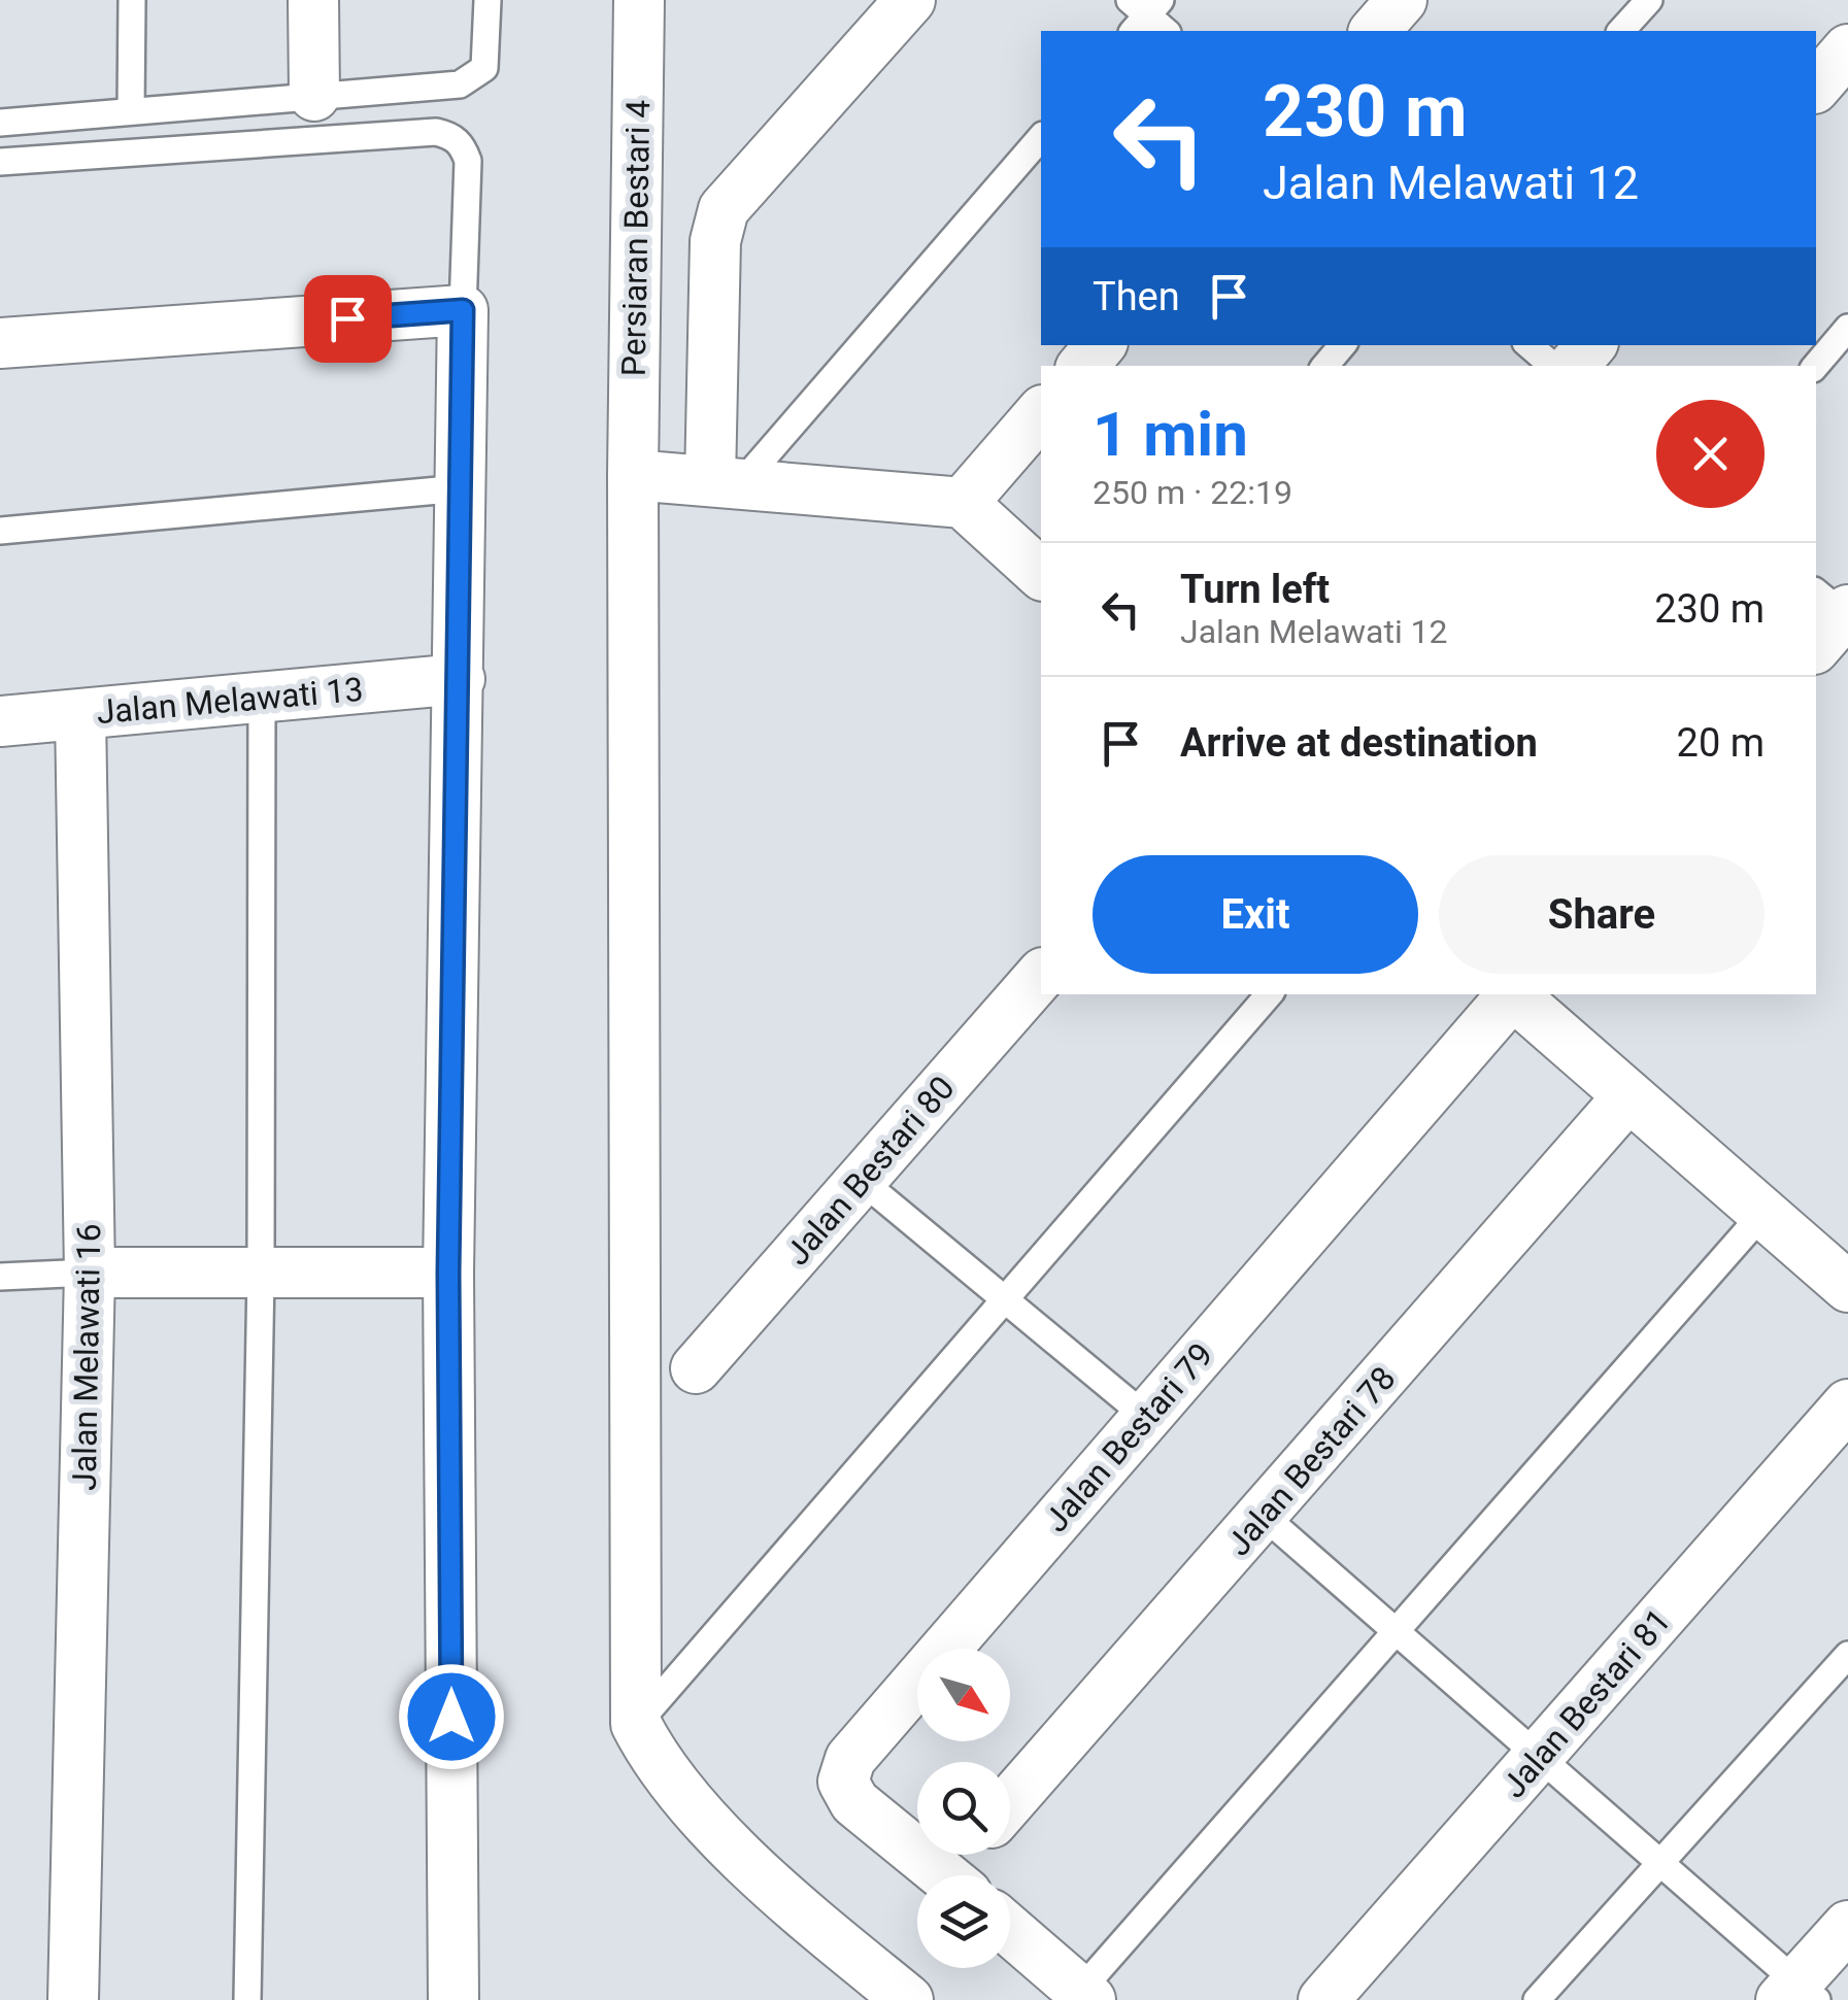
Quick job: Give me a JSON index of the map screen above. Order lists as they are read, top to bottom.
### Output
{
  "streets": {
    "street": [
      "Persiaran Bestari 4",
      "Jalan Melawati 13",
      "Jalan Bestari 80",
      "Jalan Melawati 16",
      "Jalan Bestari 79",
      "Jalan Bestari 78",
      "Jalan Bestari 81"
    ]
  },
  "crossings": [
    ["Jalan Melawati 13", "Jalan Melawati 16"]
  ],
  "north": "bottom right",
  "page": {
    "turn": ["230 m", "Jalan Melawati 12"],
    "then": "Then",
    "heading": ["1 min", "250 m · 22:19"],
    "list": [
      {
        "name": "Turn left",
        "note": "Jalan Melawati 12",
        "value": "230 m"
      },
      {
        "name": "Arrive at destination",
        "value": "20 m"
      }
    ],
    "buttons": ["Exit", "Share"]
  }
}
